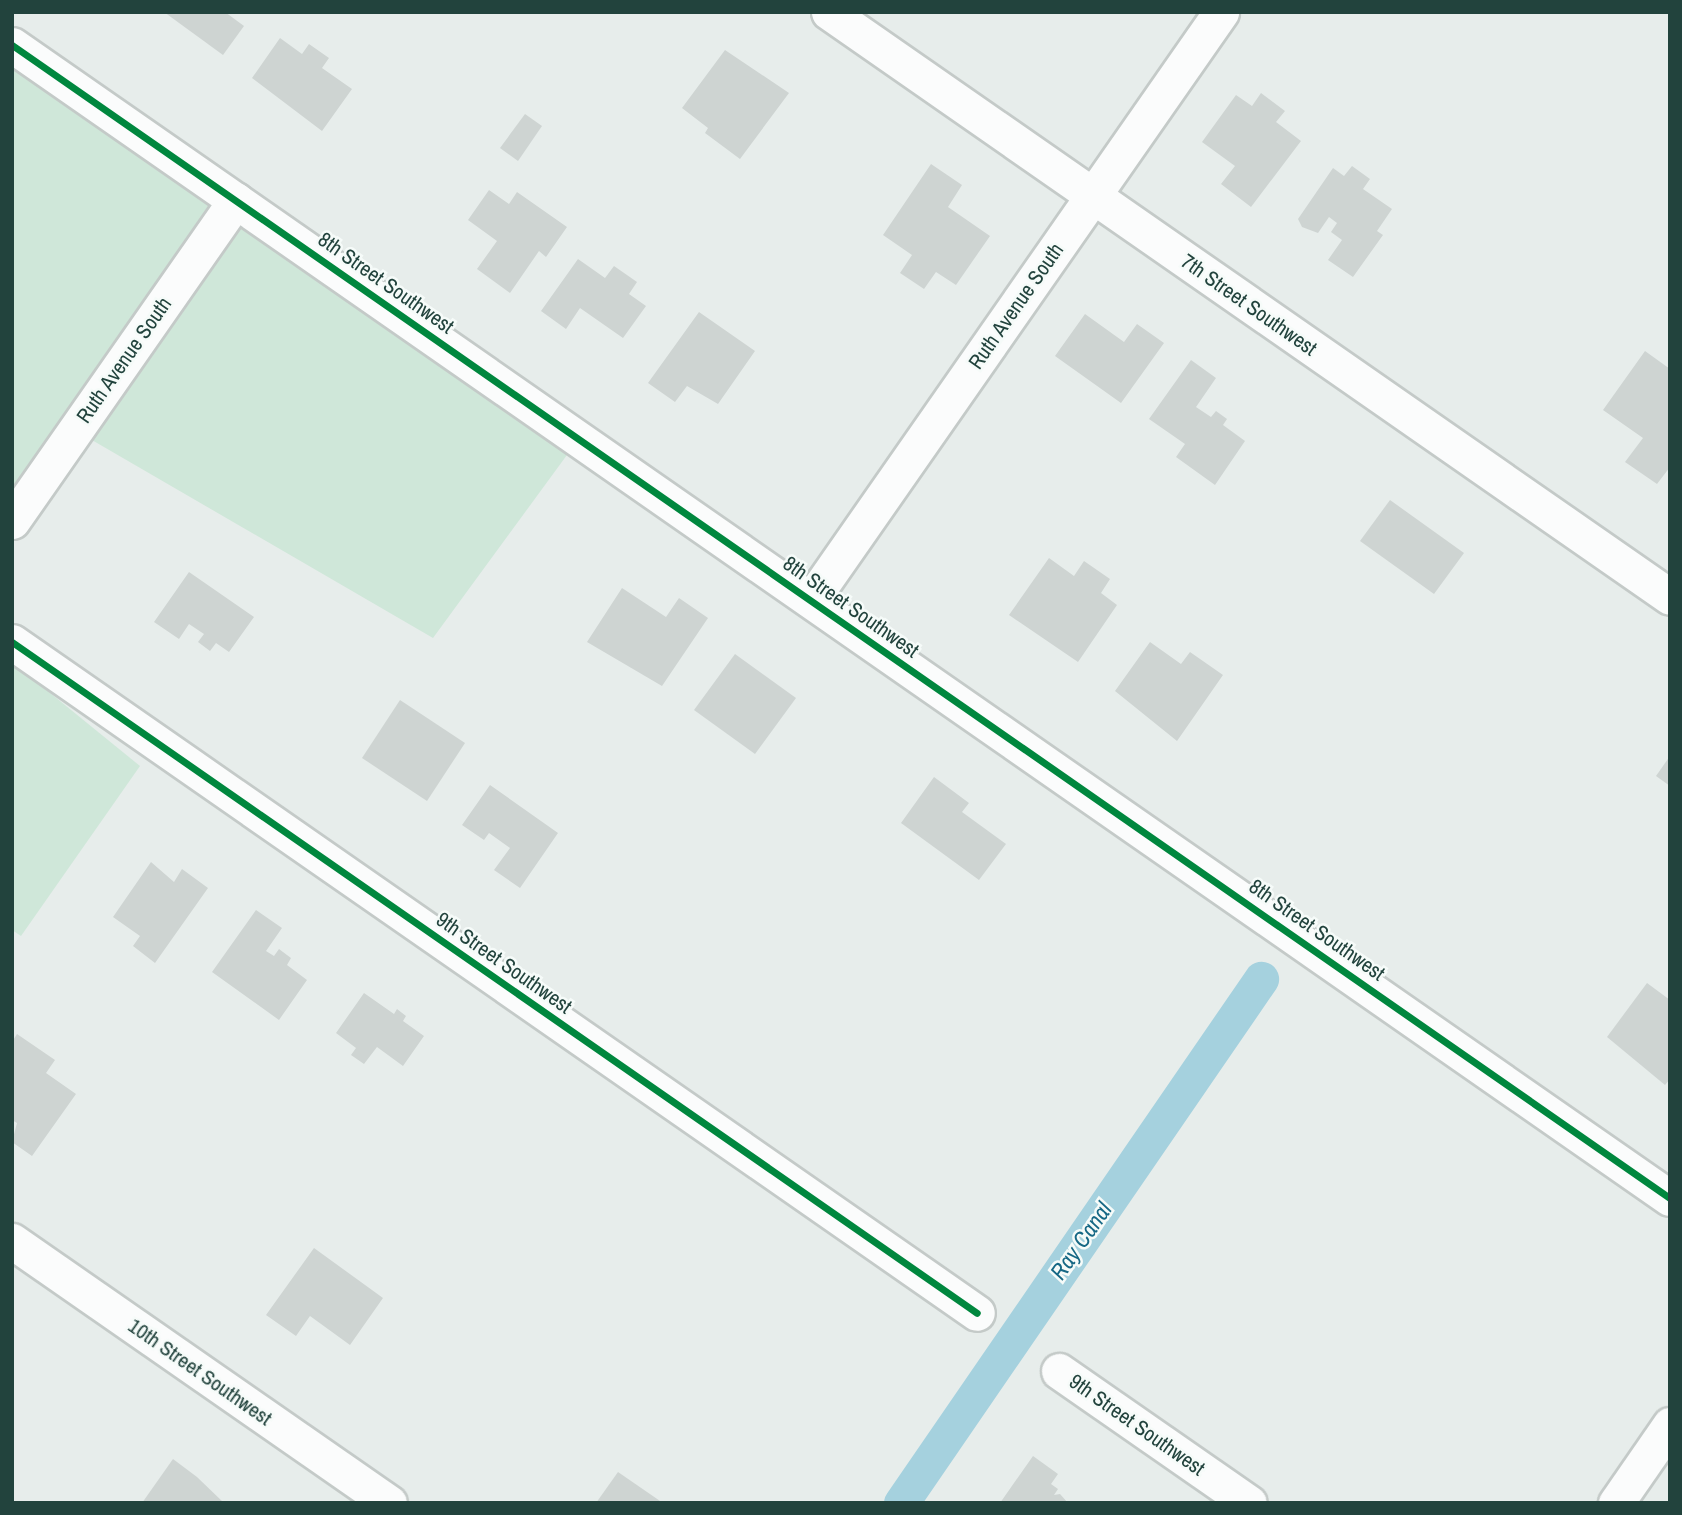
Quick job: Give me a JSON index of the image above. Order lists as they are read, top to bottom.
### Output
{
  "streets": {
    "street": [
      "8th Street Southwest",
      "7th Street Southwest",
      "Ruth Avenue South",
      "9th Street Southwest",
      "10th Street Southwest"
    ]
  },
  "crossings": [
    ["8th Street Southwest", "Ruth Avenue South"],
    ["7th Street Southwest", "Ruth Avenue South"]
  ],
  "water": ["Ray Canal"]
}
